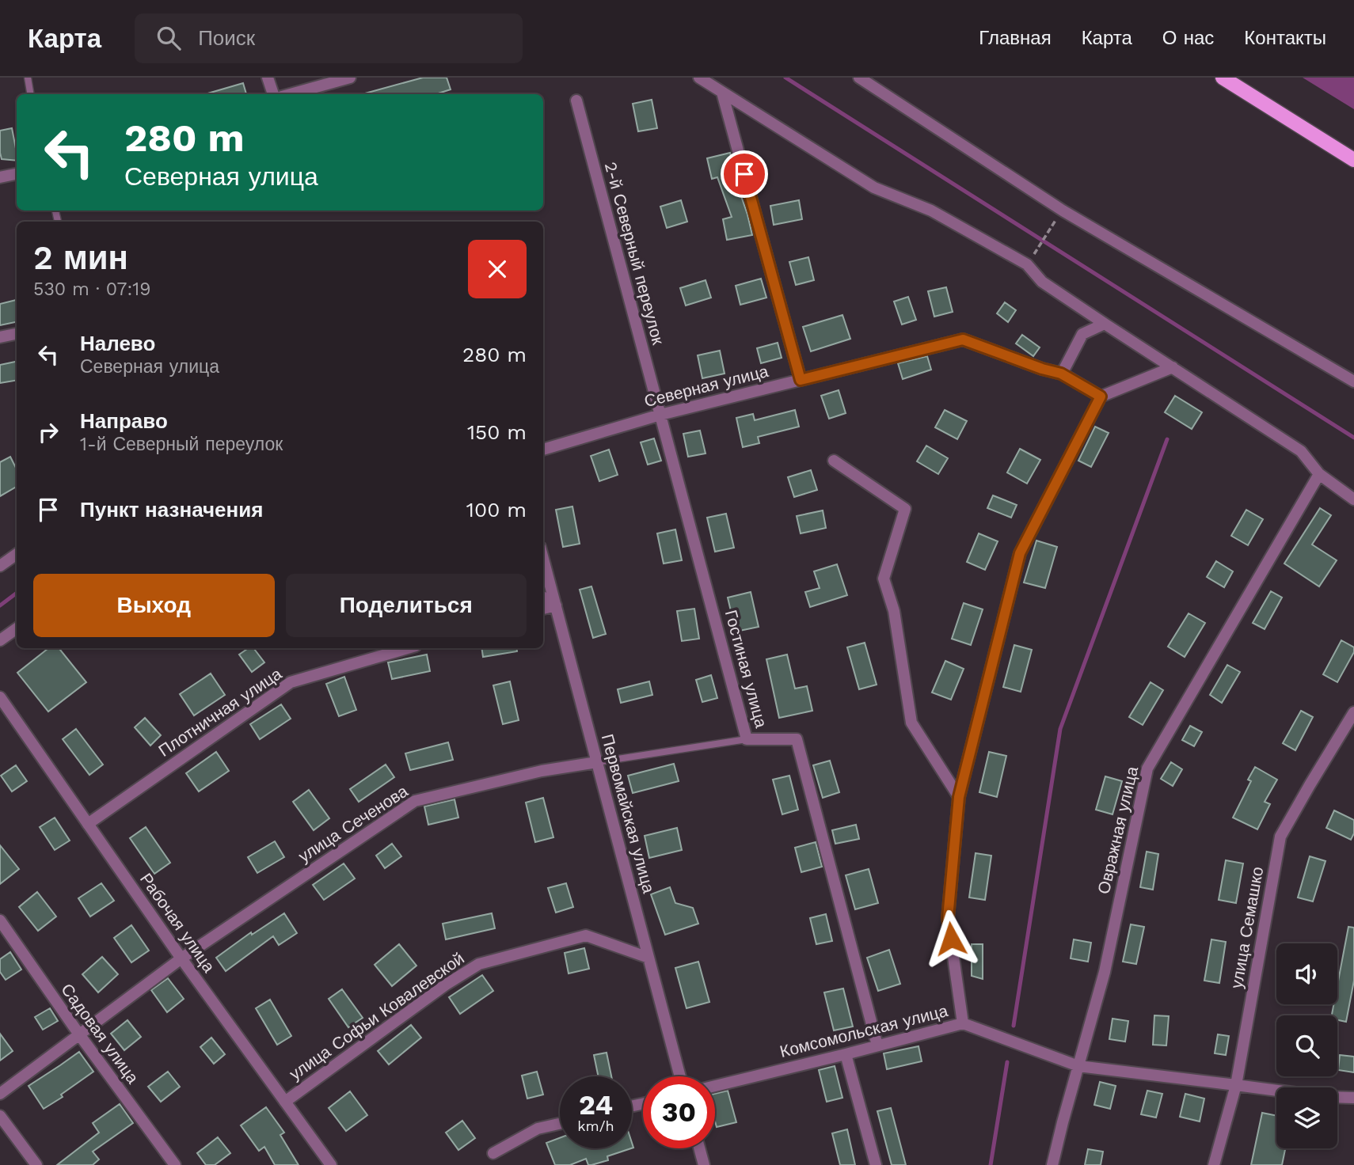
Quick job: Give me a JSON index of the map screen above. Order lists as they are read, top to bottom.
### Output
{
  "streets": {
    "street": [
      "2-й Северный переулок",
      "Северная улица",
      "Гостиная улица",
      "Плотничная улица",
      "Первомайская улица",
      "улица Сеченова",
      "Овражная улица",
      "Рабочая улица",
      "улица Семашко",
      "улица Софьи Ковалевской",
      "Комсомольская улица",
      "Садовая улица"
    ]
  },
  "crossings": [
    ["2-й Северный переулок", "Северная улица"],
    ["2-й Северный переулок", "Гостиная улица"],
    ["Северная улица", "Гостиная улица"],
    ["Гостиная улица", "Комсомольская улица"],
    ["Плотничная улица", "Рабочая улица"],
    ["Первомайская улица", "улица Сеченова"],
    ["Первомайская улица", "улица Софьи Ковалевской"],
    ["улица Сеченова", "Рабочая улица"],
    ["улица Сеченова", "Садовая улица"],
    ["Овражная улица", "Комсомольская улица"],
    ["Рабочая улица", "улица Софьи Ковалевской"],
    ["улица Семашко", "Комсомольская улица"]
  ],
  "page": {
    "header": "Карта",
    "search": "Поиск",
    "nav": [
      "Главная",
      "Карта",
      "О нас",
      "Контакты"
    ],
    "turn": ["280 m", "Северная улица"],
    "heading": ["2 мин", "530 m · 07:19"],
    "list": [
      {
        "name": "Налево",
        "note": "Северная улица",
        "value": "280 m"
      },
      {
        "name": "Направо",
        "note": "1-й Северный переулок",
        "value": "150 m"
      },
      {
        "name": "Пункт назначения",
        "value": "100 m"
      }
    ],
    "buttons": ["Выход", "Поделиться"],
    "speed": "24 km/h",
    "limit": "30"
  }
}
